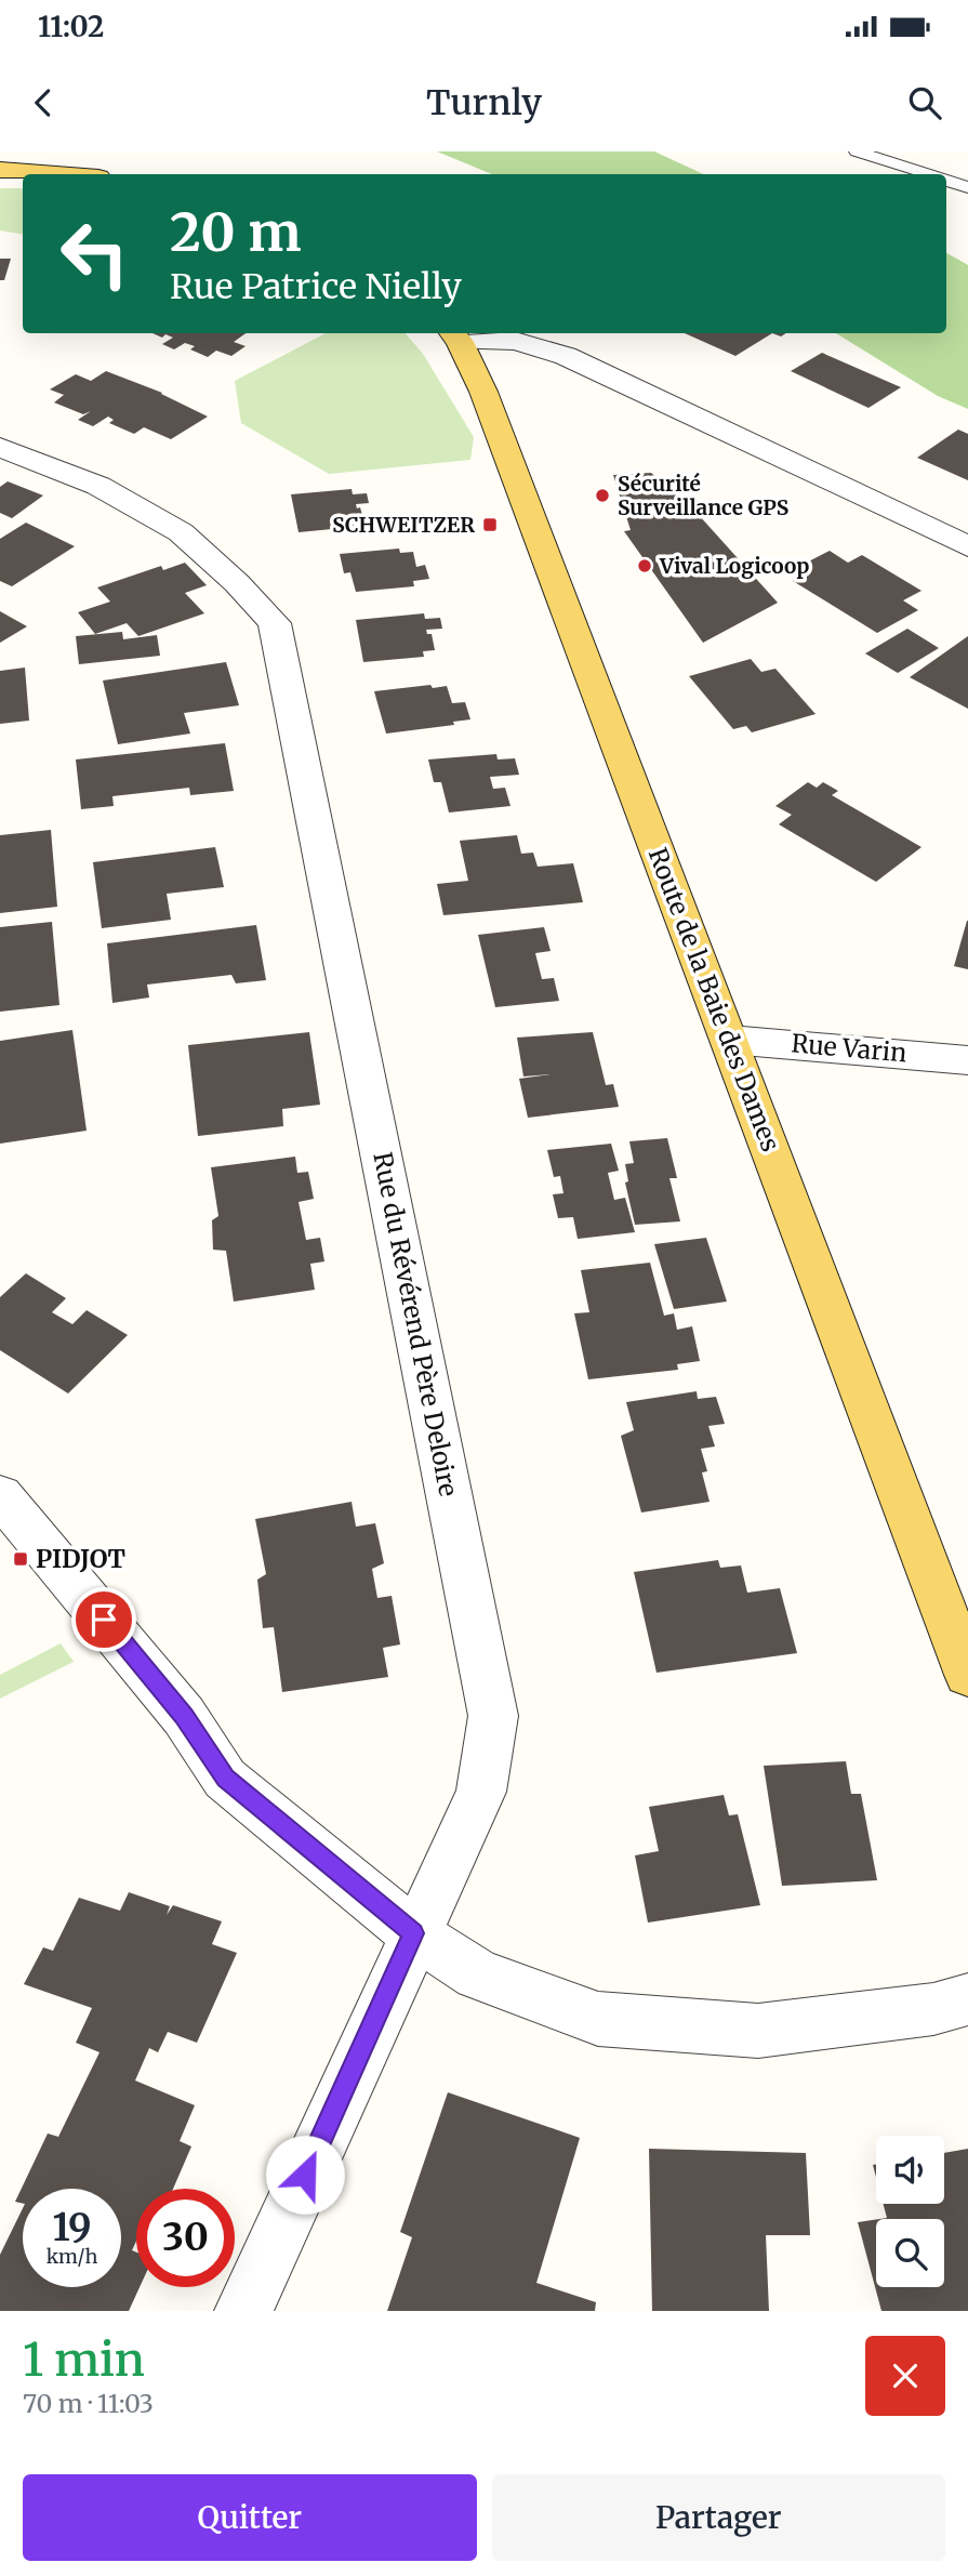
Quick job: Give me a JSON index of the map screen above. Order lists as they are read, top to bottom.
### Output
{
  "streets": {
    "main road": ["Route de la Baie des Dames"],
    "street": ["Rue Varin", "Rue du Révérend Père Deloire"]
  },
  "crossings": [
    ["Route de la Baie des Dames", "Rue Varin"]
  ],
  "places": {
    "other": ["Sécurité Surveillance GPS", "Vival Logicoop"],
    "transit": ["SCHWEITZER", "PIDJOT"]
  },
  "page": {
    "status": "11:02",
    "header": "Turnly",
    "turn": ["20 m", "Rue Patrice Nielly"],
    "speed": "19 km/h",
    "limit": "30",
    "heading": ["1 min", "70 m · 11:03"],
    "buttons": ["Quitter", "Partager"]
  }
}
